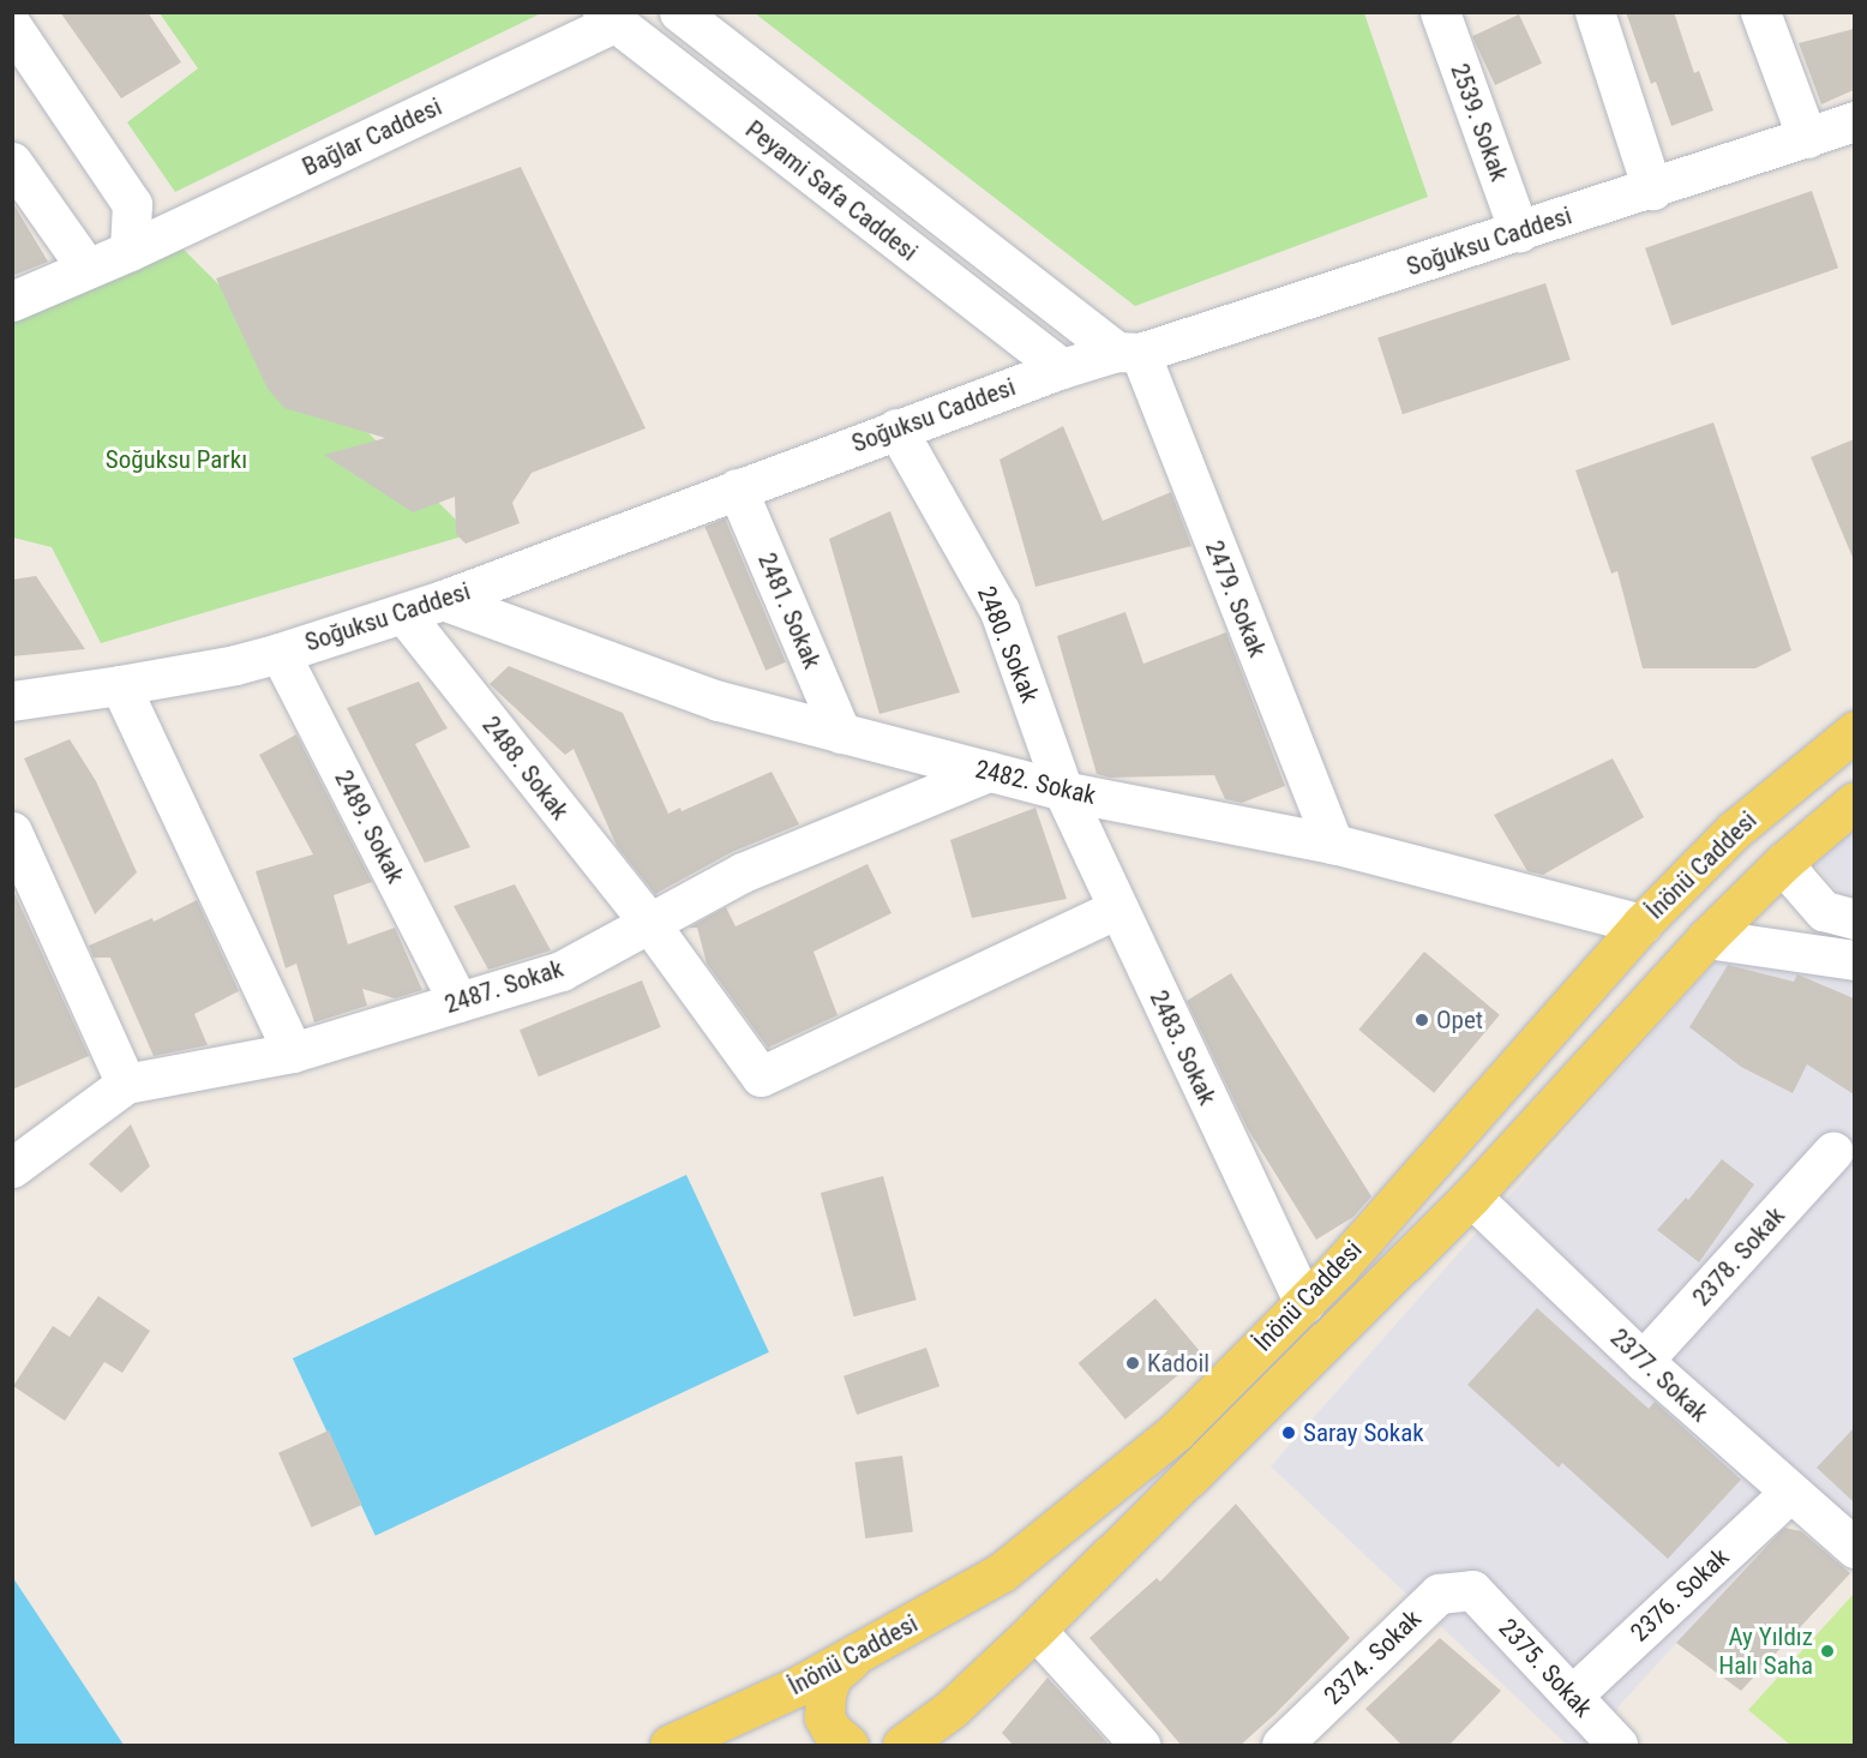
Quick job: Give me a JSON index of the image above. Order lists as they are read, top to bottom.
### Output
{
  "streets": {
    "main road": ["İnönü Caddesi"],
    "street": [
      "2539. Sokak",
      "Bağlar Caddesi",
      "Peyami Safa Caddesi",
      "Soğuksu Caddesi",
      "2479. Sokak",
      "2481. Sokak",
      "2480. Sokak",
      "2488. Sokak",
      "2482. Sokak",
      "2489. Sokak",
      "2487. Sokak",
      "2483. Sokak",
      "2378. Sokak",
      "2377. Sokak",
      "2376. Sokak",
      "2374. Sokak",
      "2375. Sokak"
    ]
  },
  "crossings": [
    ["2539. Sokak", "Soğuksu Caddesi"],
    ["Bağlar Caddesi", "Peyami Safa Caddesi"],
    ["Peyami Safa Caddesi", "Soğuksu Caddesi"],
    ["Peyami Safa Caddesi", "2479. Sokak"],
    ["Soğuksu Caddesi", "2479. Sokak"],
    ["Soğuksu Caddesi", "2481. Sokak"],
    ["Soğuksu Caddesi", "2480. Sokak"],
    ["Soğuksu Caddesi", "2488. Sokak"],
    ["Soğuksu Caddesi", "2482. Sokak"],
    ["Soğuksu Caddesi", "2489. Sokak"],
    ["2479. Sokak", "2482. Sokak"],
    ["2481. Sokak", "2482. Sokak"],
    ["2480. Sokak", "2482. Sokak"],
    ["2480. Sokak", "2483. Sokak"],
    ["2488. Sokak", "2487. Sokak"],
    ["2488. Sokak", "2483. Sokak"],
    ["2482. Sokak", "İnönü Caddesi"],
    ["2482. Sokak", "2487. Sokak"],
    ["2482. Sokak", "2483. Sokak"],
    ["2489. Sokak", "2487. Sokak"],
    ["İnönü Caddesi", "2483. Sokak"],
    ["İnönü Caddesi", "2377. Sokak"],
    ["2378. Sokak", "2377. Sokak"],
    ["2377. Sokak", "2376. Sokak"],
    ["2376. Sokak", "2375. Sokak"],
    ["2374. Sokak", "2375. Sokak"]
  ],
  "parks": ["Soğuksu Parkı"],
  "places": [
    "Opet",
    "Kadoil",
    "Saray Sokak",
    "Ay Yıldız Halı Saha"
  ]
}
